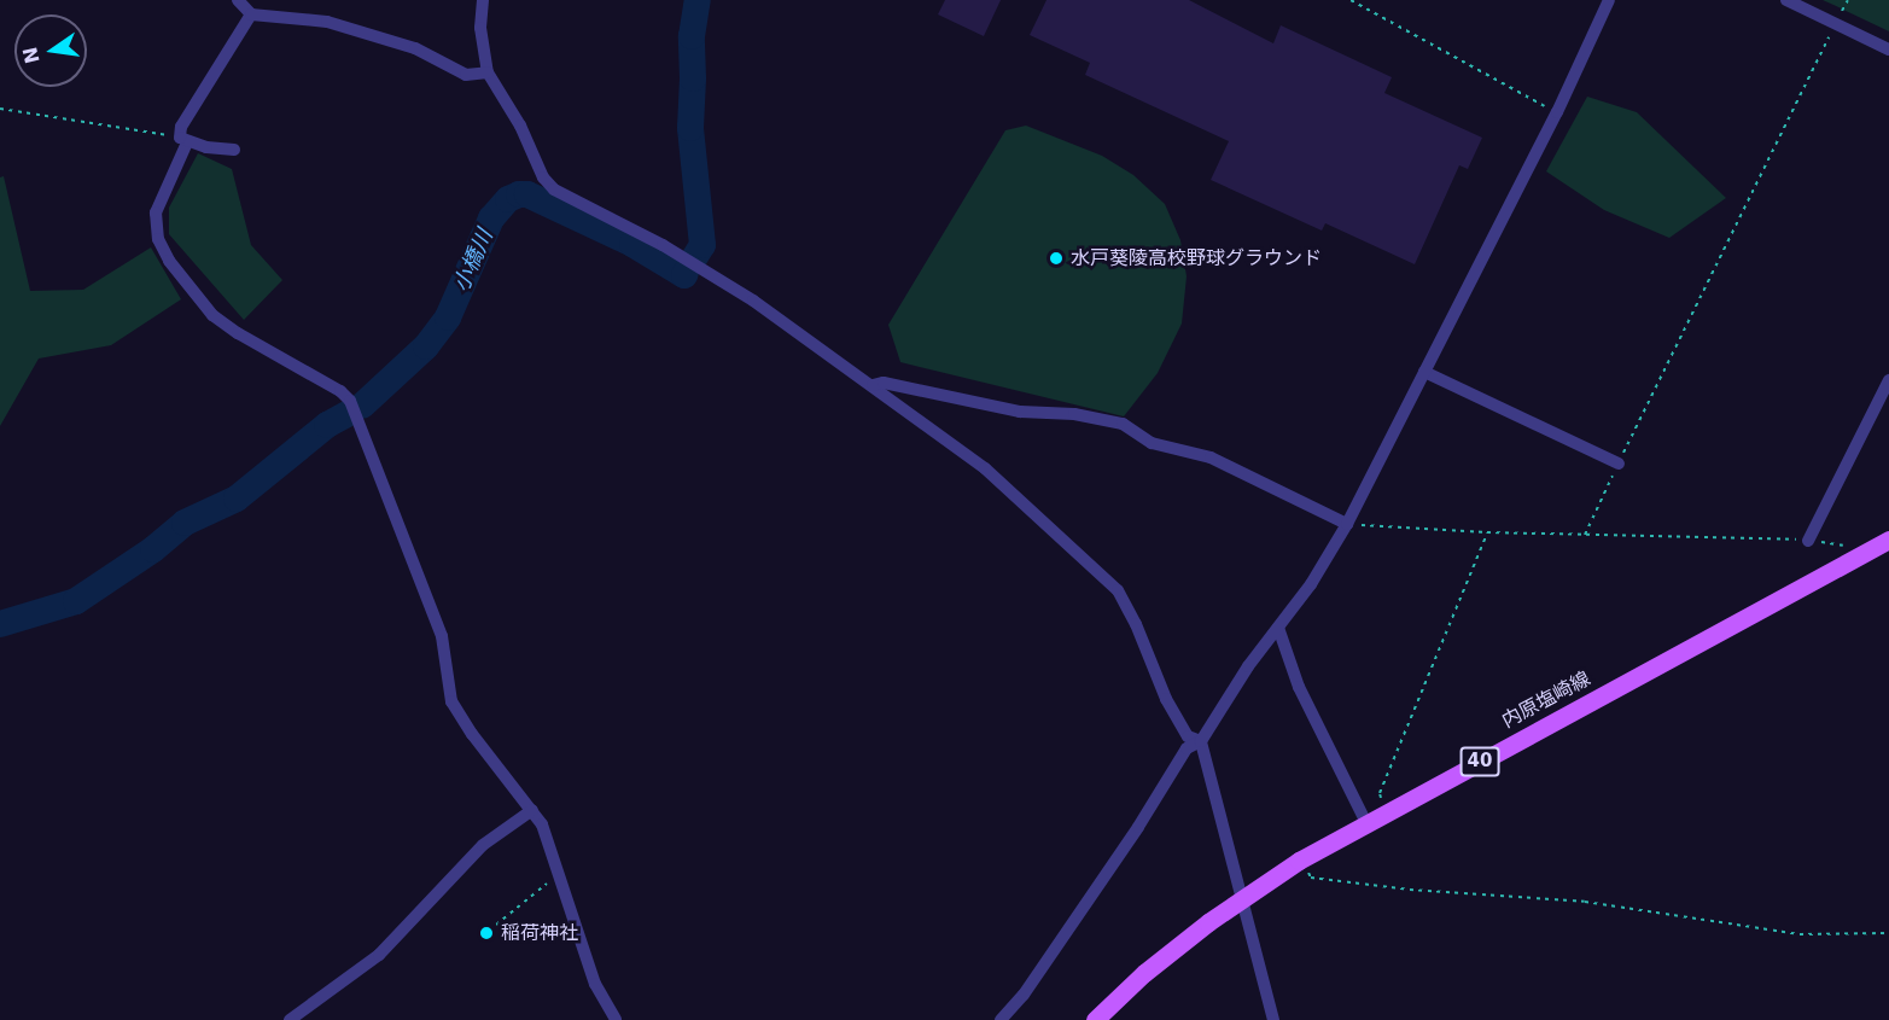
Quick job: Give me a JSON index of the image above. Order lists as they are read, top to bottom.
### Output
{
  "streets": {
    "main road": ["内原塩崎線", "40"]
  },
  "water": ["小橋川"],
  "places": ["水戸葵陵高校野球グラウンド", "稲荷神社"],
  "north": "left"
}
